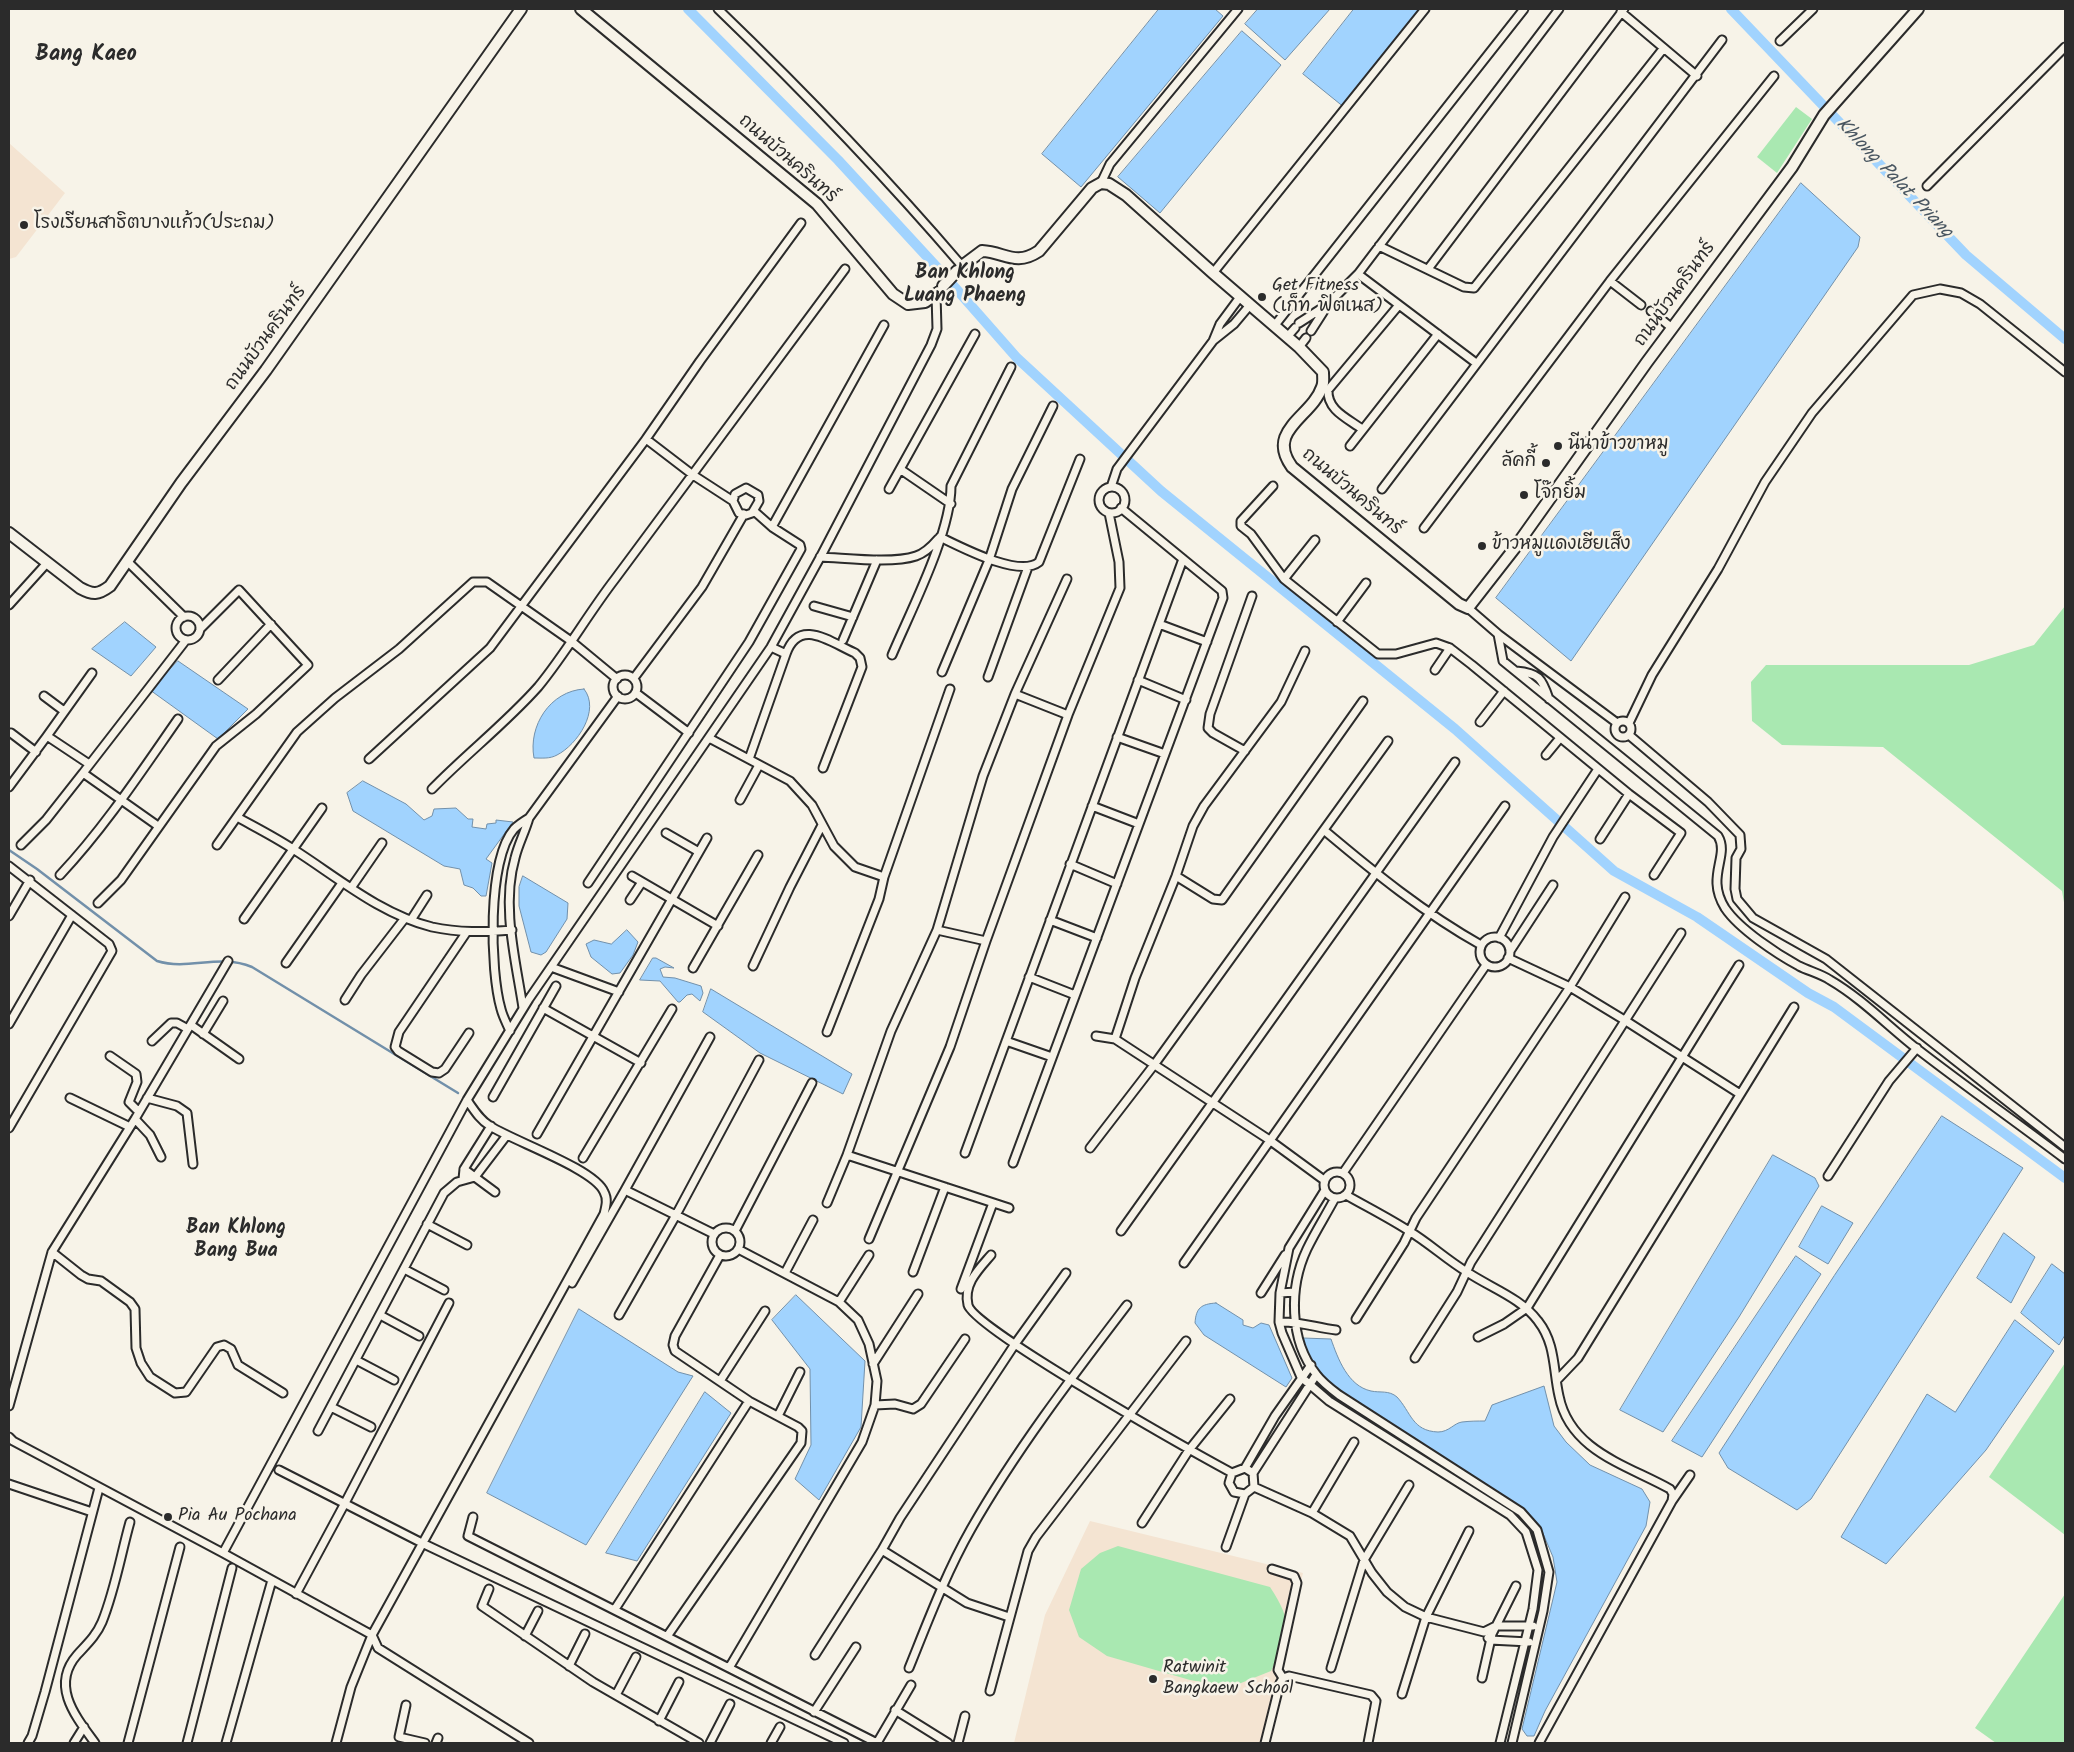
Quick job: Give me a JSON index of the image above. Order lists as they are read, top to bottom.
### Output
{
  "streets": {
    "street": ["ถนนบัวนครินทร์"]
  },
  "districts": ["Bang Kaeo", "Ban Khlong Luang Phaeng", "Ban Khlong Bang Bua"],
  "water": ["Khlong Palat Priang"],
  "places": [
    "โรงเรียนสาธิตบางแก้ว(ประถม)",
    "Get Fitness (เก็ท ฟิตเนส)",
    "นีน่าข้าวขาหมู",
    "ลัคกี้",
    "โจ๊กยิ้ม",
    "ข้าวหมูแดงเฮียเส็ง",
    "Pia Au Pochana",
    "Ratwinit Bangkaew School"
  ]
}
